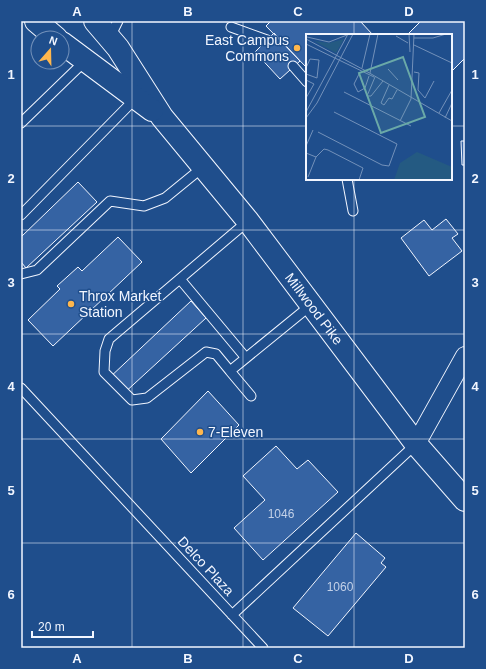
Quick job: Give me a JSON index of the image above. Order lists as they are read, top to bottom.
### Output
{
  "streets": {
    "highway": ["Millwood Pike"],
    "lane": ["Delco Plaza"]
  },
  "crossings": [
    ["Millwood Pike", "Delco Plaza"]
  ],
  "places": ["East Campus Commons", "Throx Market Station", "7-Eleven"],
  "house_numbers": ["1046", "1060"],
  "scale_bar": "20 m",
  "north": "top",
  "grid": {
    "columns": [
      "A",
      "B",
      "C",
      "D"
    ],
    "rows": [
      "1",
      "2",
      "3",
      "4",
      "5",
      "6"
    ]
  }
}
